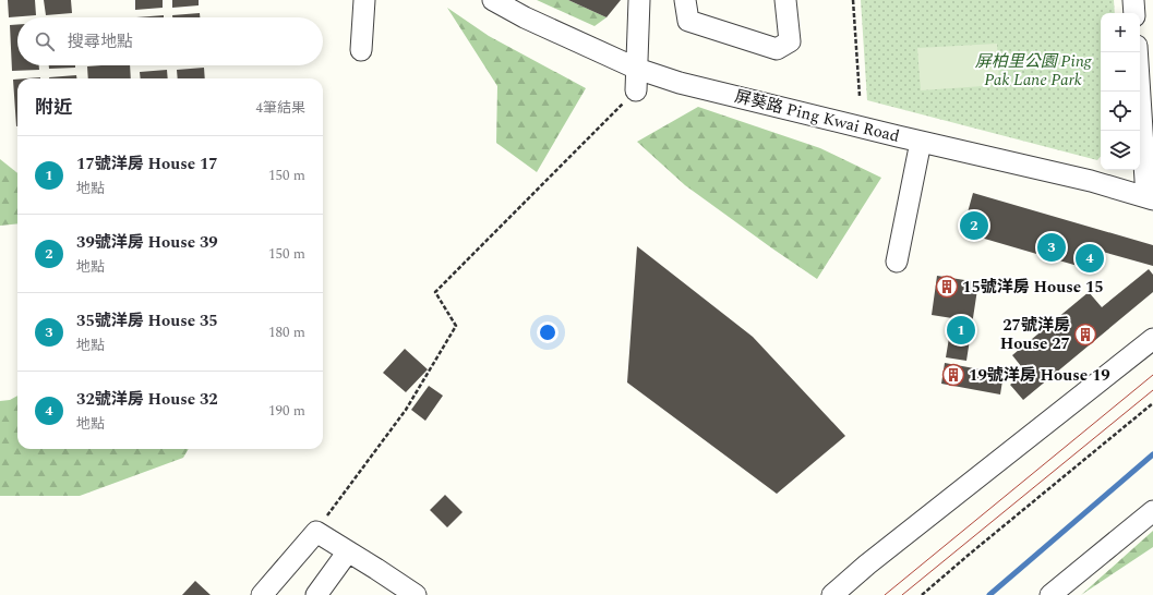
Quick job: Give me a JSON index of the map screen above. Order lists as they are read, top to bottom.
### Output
{
  "streets": {
    "street": ["屏葵路 Ping Kwai Road"]
  },
  "parks": ["屏柏里公園 Ping Pak Lane Park"],
  "places": {
    "building": ["15號洋房 House 15", "27號洋房 House 27", "19號洋房 House 19"]
  },
  "page": {
    "map_buttons": ["+", "−"],
    "search": "搜尋地點",
    "heading": ["附近", "4筆結果"],
    "list": [
      {
        "mark": "1",
        "name": "17號洋房 House 17",
        "note": "地點",
        "value": "150 m"
      },
      {
        "mark": "2",
        "name": "39號洋房 House 39",
        "note": "地點",
        "value": "150 m"
      },
      {
        "mark": "3",
        "name": "35號洋房 House 35",
        "note": "地點",
        "value": "180 m"
      },
      {
        "mark": "4",
        "name": "32號洋房 House 32",
        "note": "地點",
        "value": "190 m"
      }
    ],
    "pins": [
      "2",
      "3",
      "4",
      "1"
    ]
  }
}
